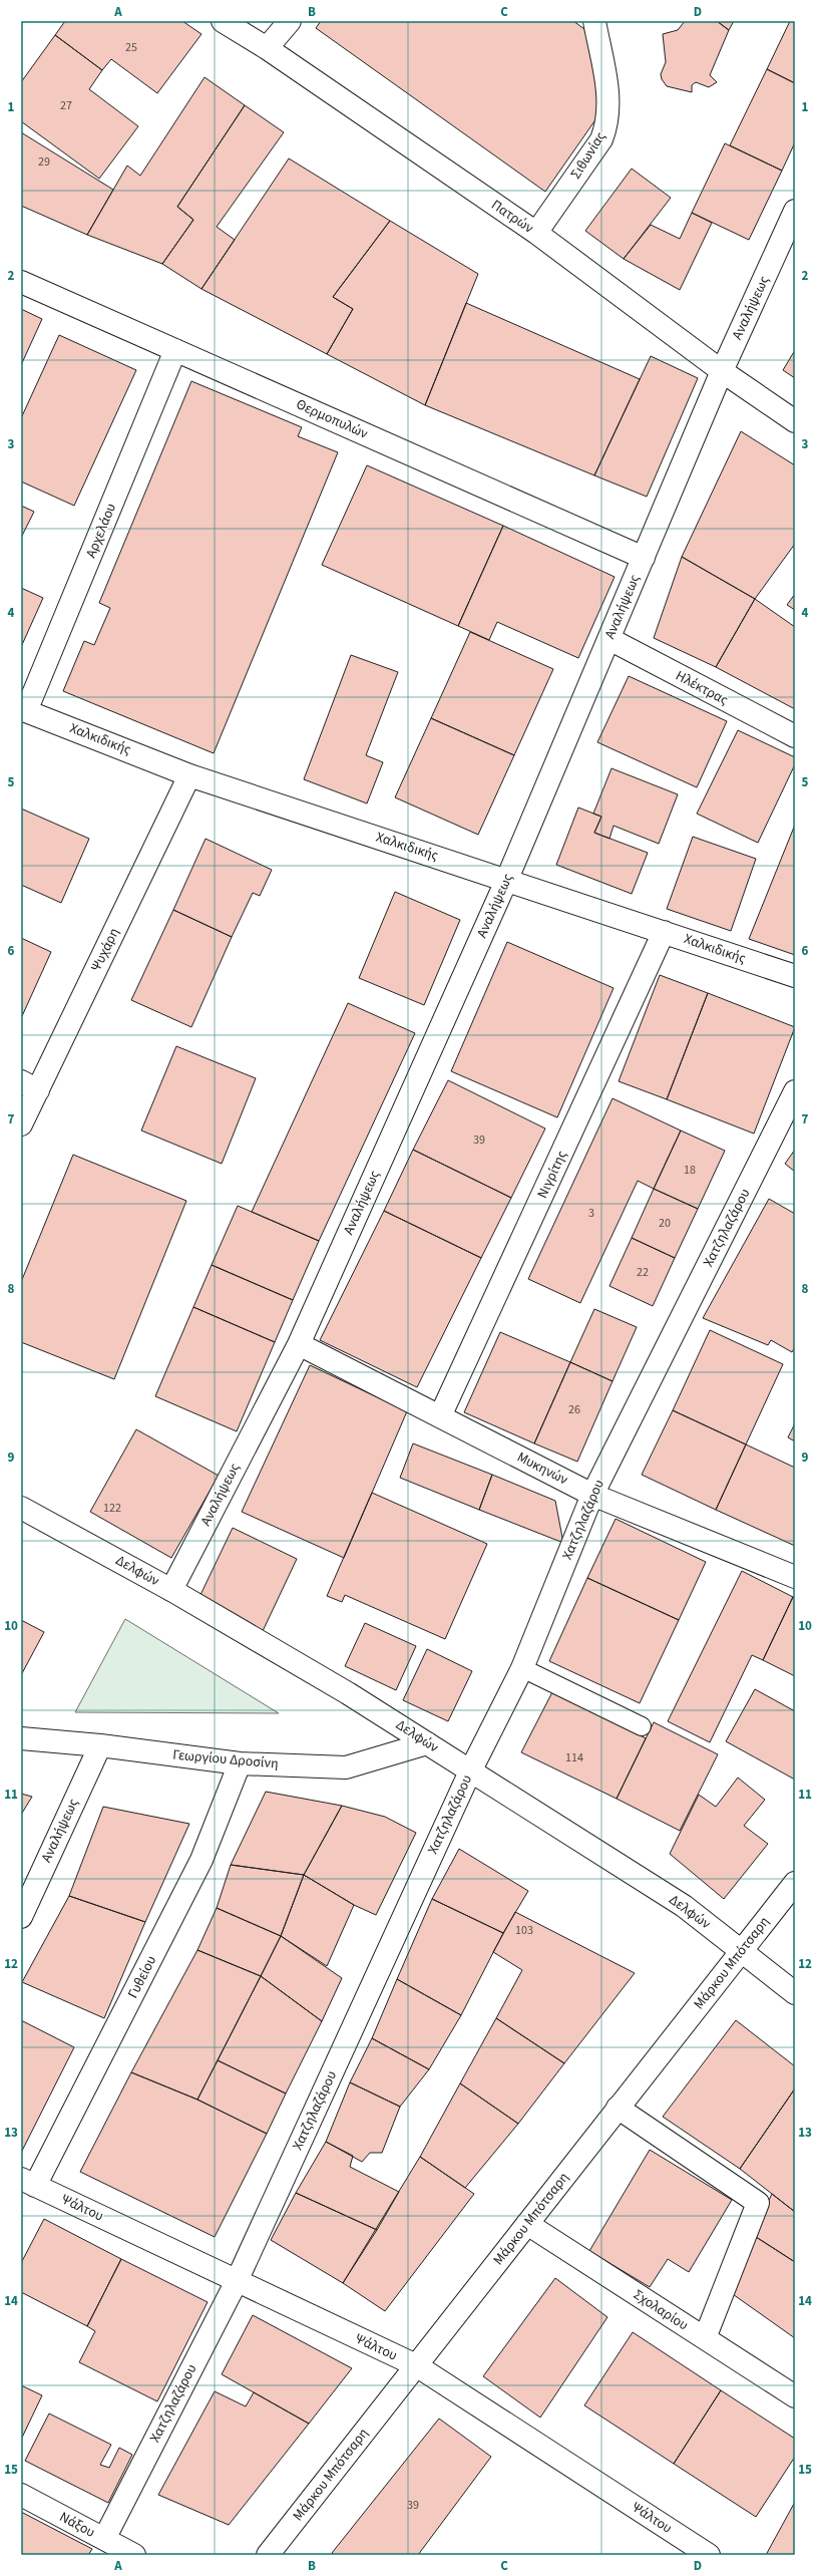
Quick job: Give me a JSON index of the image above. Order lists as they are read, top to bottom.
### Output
{
  "streets": {
    "street": [
      "Σιθωνίας",
      "Πατρών",
      "Αναλήψεως",
      "Θερμοπυλών",
      "Αρχελάου",
      "Ηλέκτρας",
      "Χαλκιδικής",
      "Ψυχάρη",
      "Νιγρίτης",
      "Χατζηλαζάρου",
      "Μυκηνών",
      "Δελφών",
      "Γεωργίου Δροσίνη",
      "Μάρκου Μπότσαρη",
      "Γυθείου",
      "Ψάλτου",
      "Σχολαρίου",
      "Νάξου"
    ]
  },
  "crossings": [
    ["Σιθωνίας", "Πατρών"],
    ["Πατρών", "Αναλήψεως"],
    ["Αναλήψεως", "Θερμοπυλών"],
    ["Αναλήψεως", "Ηλέκτρας"],
    ["Αναλήψεως", "Χαλκιδικής"],
    ["Αναλήψεως", "Μυκηνών"],
    ["Αναλήψεως", "Δελφών"],
    ["Αναλήψεως", "Γεωργίου Δροσίνη"],
    ["Θερμοπυλών", "Αρχελάου"],
    ["Αρχελάου", "Χαλκιδικής"],
    ["Χαλκιδικής", "Ψυχάρη"],
    ["Χαλκιδικής", "Νιγρίτης"],
    ["Νιγρίτης", "Μυκηνών"],
    ["Χατζηλαζάρου", "Μυκηνών"],
    ["Χατζηλαζάρου", "Δελφών"],
    ["Χατζηλαζάρου", "Ψάλτου"],
    ["Χατζηλαζάρου", "Νάξου"],
    ["Δελφών", "Γεωργίου Δροσίνη"],
    ["Δελφών", "Μάρκου Μπότσαρη"],
    ["Γεωργίου Δροσίνη", "Γυθείου"],
    ["Μάρκου Μπότσαρη", "Ψάλτου"],
    ["Μάρκου Μπότσαρη", "Σχολαρίου"],
    ["Γυθείου", "Ψάλτου"]
  ],
  "house_numbers": [
    "25",
    "27",
    "29",
    "39",
    "18",
    "3",
    "20",
    "22",
    "26",
    "122",
    "114",
    "103",
    "39"
  ],
  "grid": {
    "columns": [
      "A",
      "B",
      "C",
      "D"
    ],
    "rows": [
      "1",
      "2",
      "3",
      "4",
      "5",
      "6",
      "7",
      "8",
      "9",
      "10",
      "11",
      "12",
      "13",
      "14",
      "15"
    ]
  }
}
